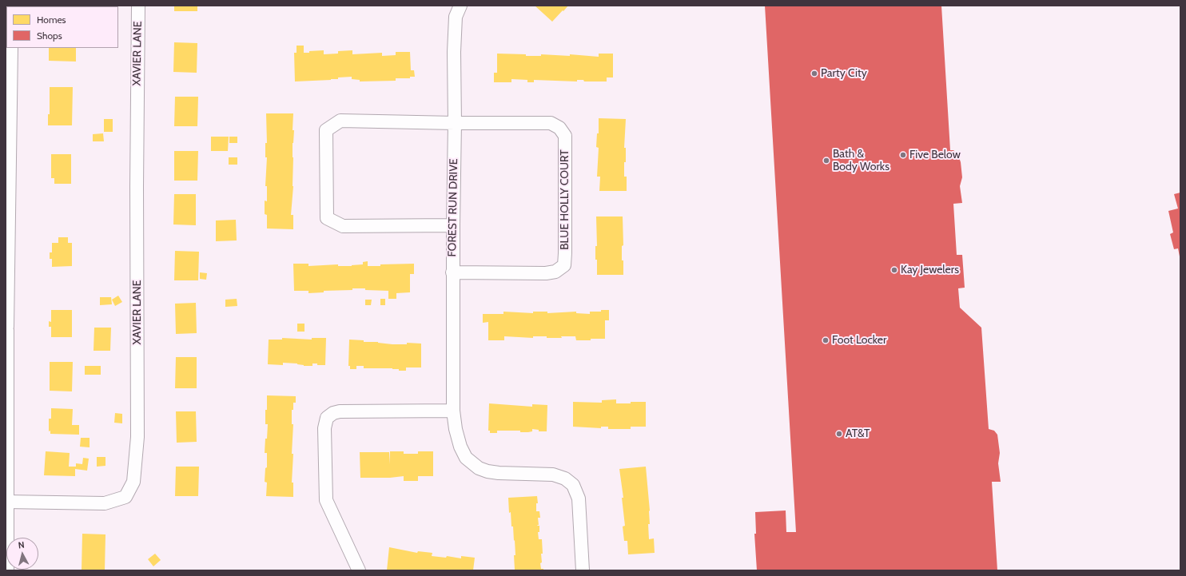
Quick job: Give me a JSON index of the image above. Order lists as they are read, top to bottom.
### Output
{
  "streets": {
    "street": ["XAVIER LANE", "BLUE HOLLY COURT", "FOREST RUN DRIVE"]
  },
  "crossings": [
    ["BLUE HOLLY COURT", "FOREST RUN DRIVE"]
  ],
  "places": [
    "Party City",
    "Five Below",
    "Bath & Body Works",
    "Kay Jewelers",
    "Foot Locker",
    "AT&T"
  ],
  "legend": ["Homes", "Shops"],
  "north": "top"
}
